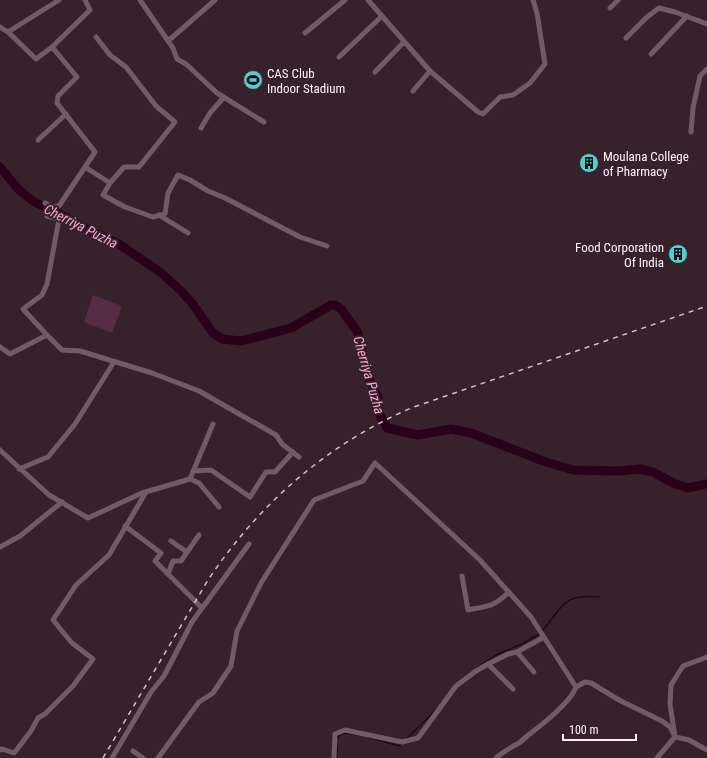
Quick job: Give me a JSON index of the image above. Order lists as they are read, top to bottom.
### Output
{
  "water": ["Cherriya Puzha"],
  "places": {
    "sports": ["CAS Club Indoor Stadium"],
    "building": ["Moulana College of Pharmacy", "Food Corporation Of India"]
  },
  "scale_bar": "100 m"
}
